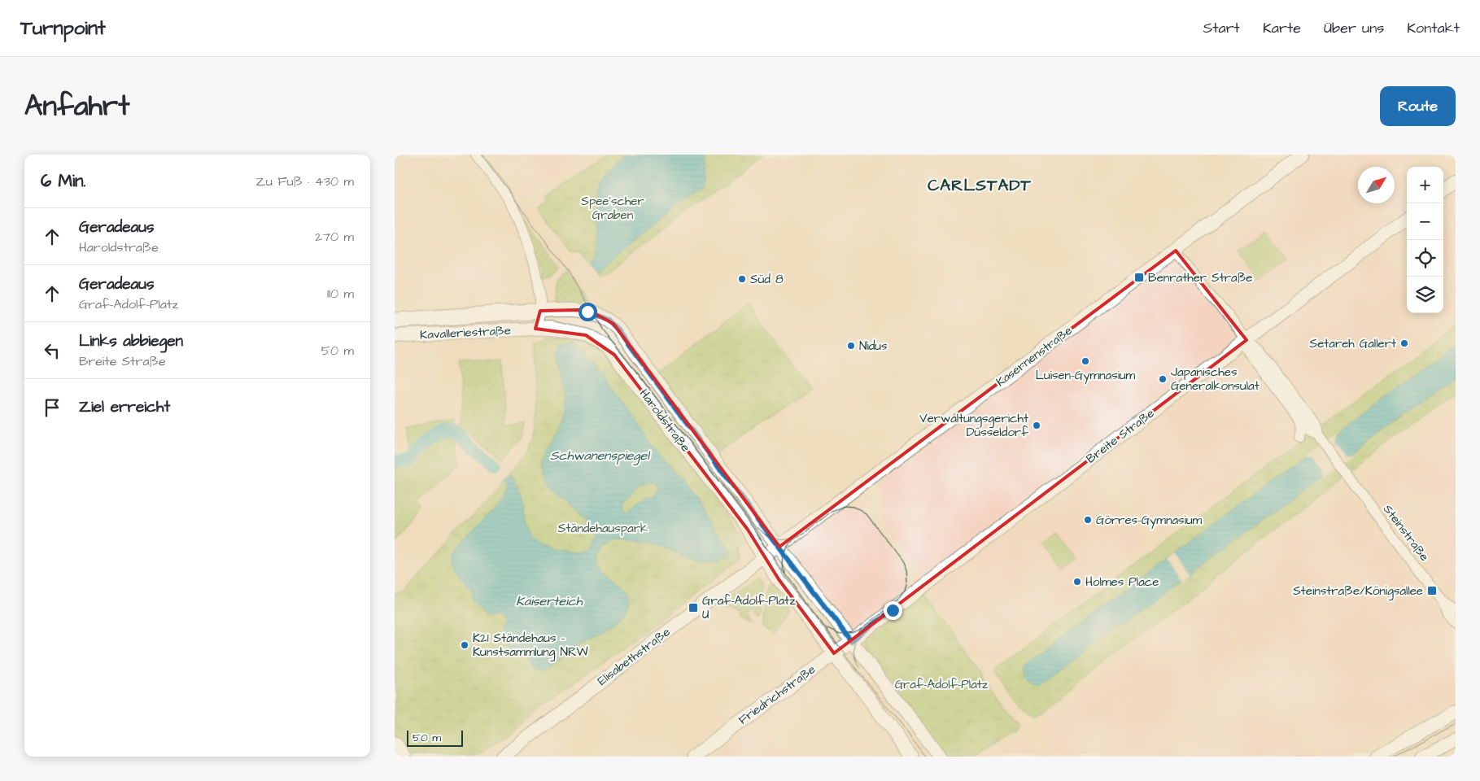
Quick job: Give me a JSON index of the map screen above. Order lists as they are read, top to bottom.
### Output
{
  "streets": {
    "main road": [
      "Kavalleriestraße",
      "Kasernenstraße",
      "Haroldstraße",
      "Breite Straße",
      "Elisabethstraße",
      "Friedrichstraße"
    ],
    "street": ["Steinstraße"]
  },
  "crossings": [
    ["Kavalleriestraße", "Haroldstraße"],
    ["Kasernenstraße", "Haroldstraße"],
    ["Kasernenstraße", "Elisabethstraße"],
    ["Haroldstraße", "Elisabethstraße"],
    ["Breite Straße", "Friedrichstraße"]
  ],
  "districts": ["CARLSTADT"],
  "water": ["Schwanenspiegel", "Kaiserteich"],
  "parks": ["Spee'scher Graben", "Ständehauspark", "Graf-Adolf-Platz"],
  "places": {
    "transit": ["Benrather Straße", "Steinstraße/Königsallee", "Graf-Adolf-Platz U"],
    "other": [
      "Süd 8",
      "Setareh Gallert",
      "Nidus",
      "Luisen-Gymnasium",
      "Japanisches Generalkonsulat",
      "Verwaltungsgericht Düsseldorf",
      "Görres-Gymnasium",
      "Holmes Place",
      "K21 Ständehaus - Kunstsammlung NRW"
    ]
  },
  "scale_bar": "50 m",
  "north": "top right",
  "page": {
    "header": "Turnpoint",
    "nav": [
      "Start",
      "Karte",
      "Über uns",
      "Kontakt"
    ],
    "title": "Anfahrt",
    "buttons": "Route",
    "heading": ["6 Min.", "Zu Fuß · 430 m"],
    "map_buttons": ["+", "−"],
    "list": [
      ["Geradeaus", "Haroldstraße", "270 m"],
      ["Geradeaus", "Graf-Adolf-Platz", "110 m"],
      ["Links abbiegen", "Breite Straße", "50 m"],
      "Ziel erreicht"
    ],
    "scale": "50 m"
  }
}
